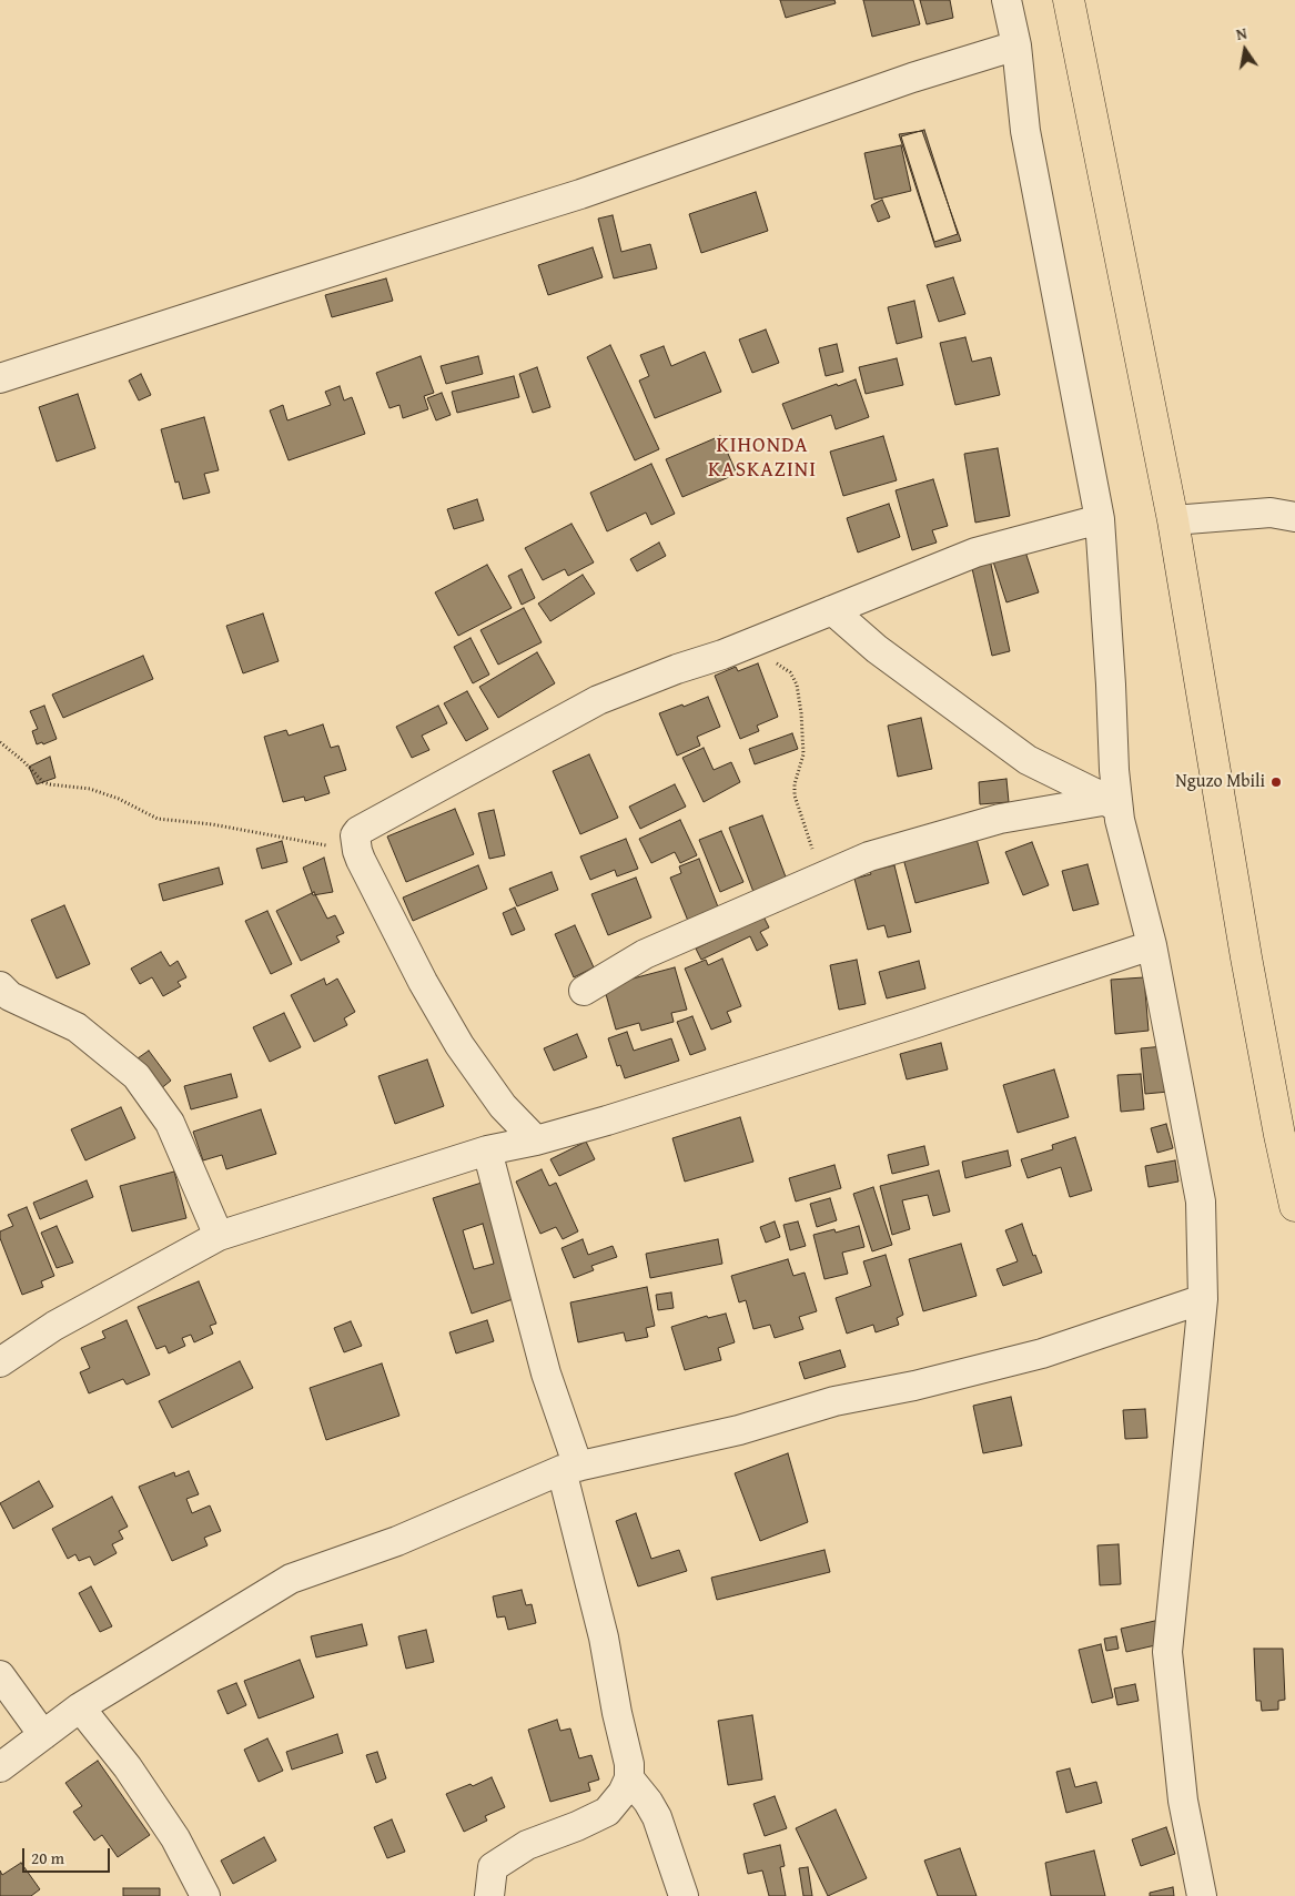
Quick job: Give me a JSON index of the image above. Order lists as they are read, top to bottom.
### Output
{
  "districts": ["KIHONDA KASKAZINI"],
  "places": ["Nguzo Mbili"],
  "scale_bar": "20 m",
  "north": "top"
}
